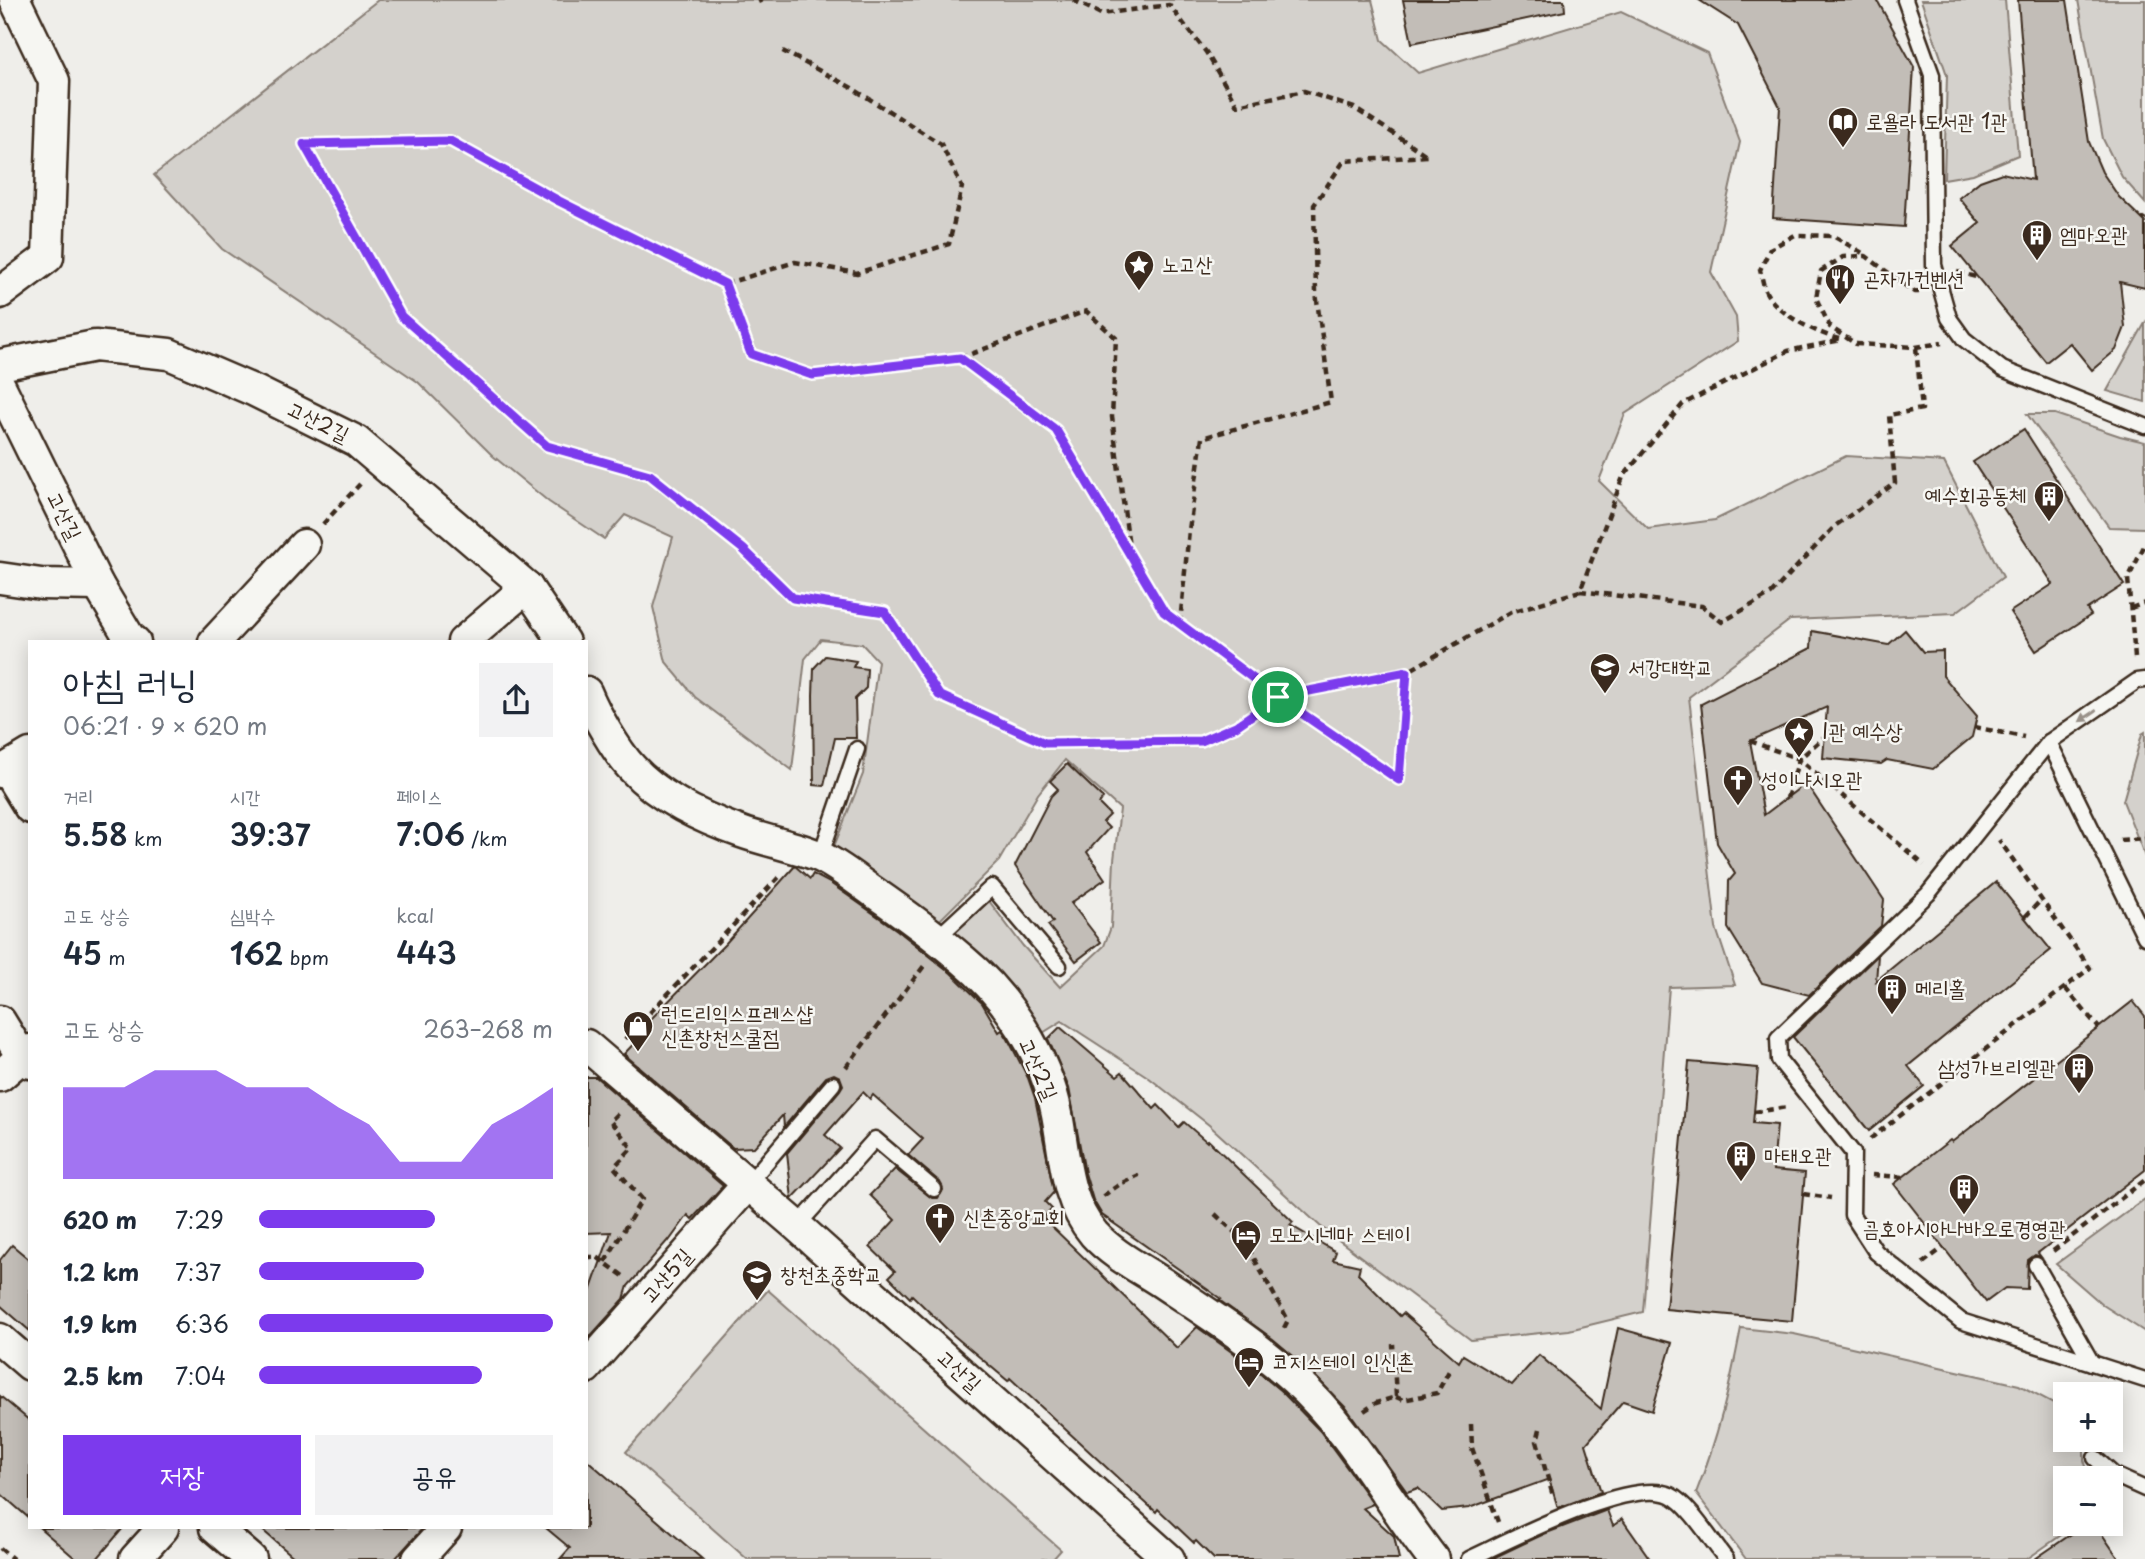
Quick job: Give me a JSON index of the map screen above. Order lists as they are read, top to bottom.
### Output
{
  "streets": {
    "street": ["고산2길", "고산길", "고산5길"]
  },
  "crossings": [
    ["고산길", "고산5길"]
  ],
  "places": {
    "library": ["로욜라 도서관 1관"],
    "building": [
      "엠마오관",
      "예수회공동체",
      "메리홀",
      "삼성가브리엘관",
      "마태오관",
      "금호아시아나바오로경영관"
    ],
    "place": ["노고산", "I관 예수상"],
    "restaurant": ["곤자가컨벤션"],
    "school or university": ["서강대학교", "창천초중학교"],
    "church": ["성이냐시오관", "신촌중앙교회"],
    "shop": ["런드리익스프레스샵 신촌창천스쿨점"],
    "hotel": ["모노시네마 스테이", "코지스테이 인신촌"]
  },
  "page": {
    "heading": ["아침 러닝", "06:21 · 9 × 620 m"],
    "stats": [
      ["거리", "5.58 km"],
      ["시간", "39:37"],
      ["페이스", "7:06 /km"],
      ["고도 상승", "45 m"],
      ["심박수", "162 bpm"],
      ["kcal", "443"]
    ],
    "chart": ["고도 상승", "263–268 m"],
    "list": [
      {
        "name": "620 m",
        "note": "7:29"
      },
      {
        "name": "1.2 km",
        "note": "7:37"
      },
      {
        "name": "1.9 km",
        "note": "6:36"
      },
      {
        "name": "2.5 km",
        "note": "7:04"
      }
    ],
    "map_buttons": ["+", "−"],
    "buttons": ["저장", "공유"]
  }
}
